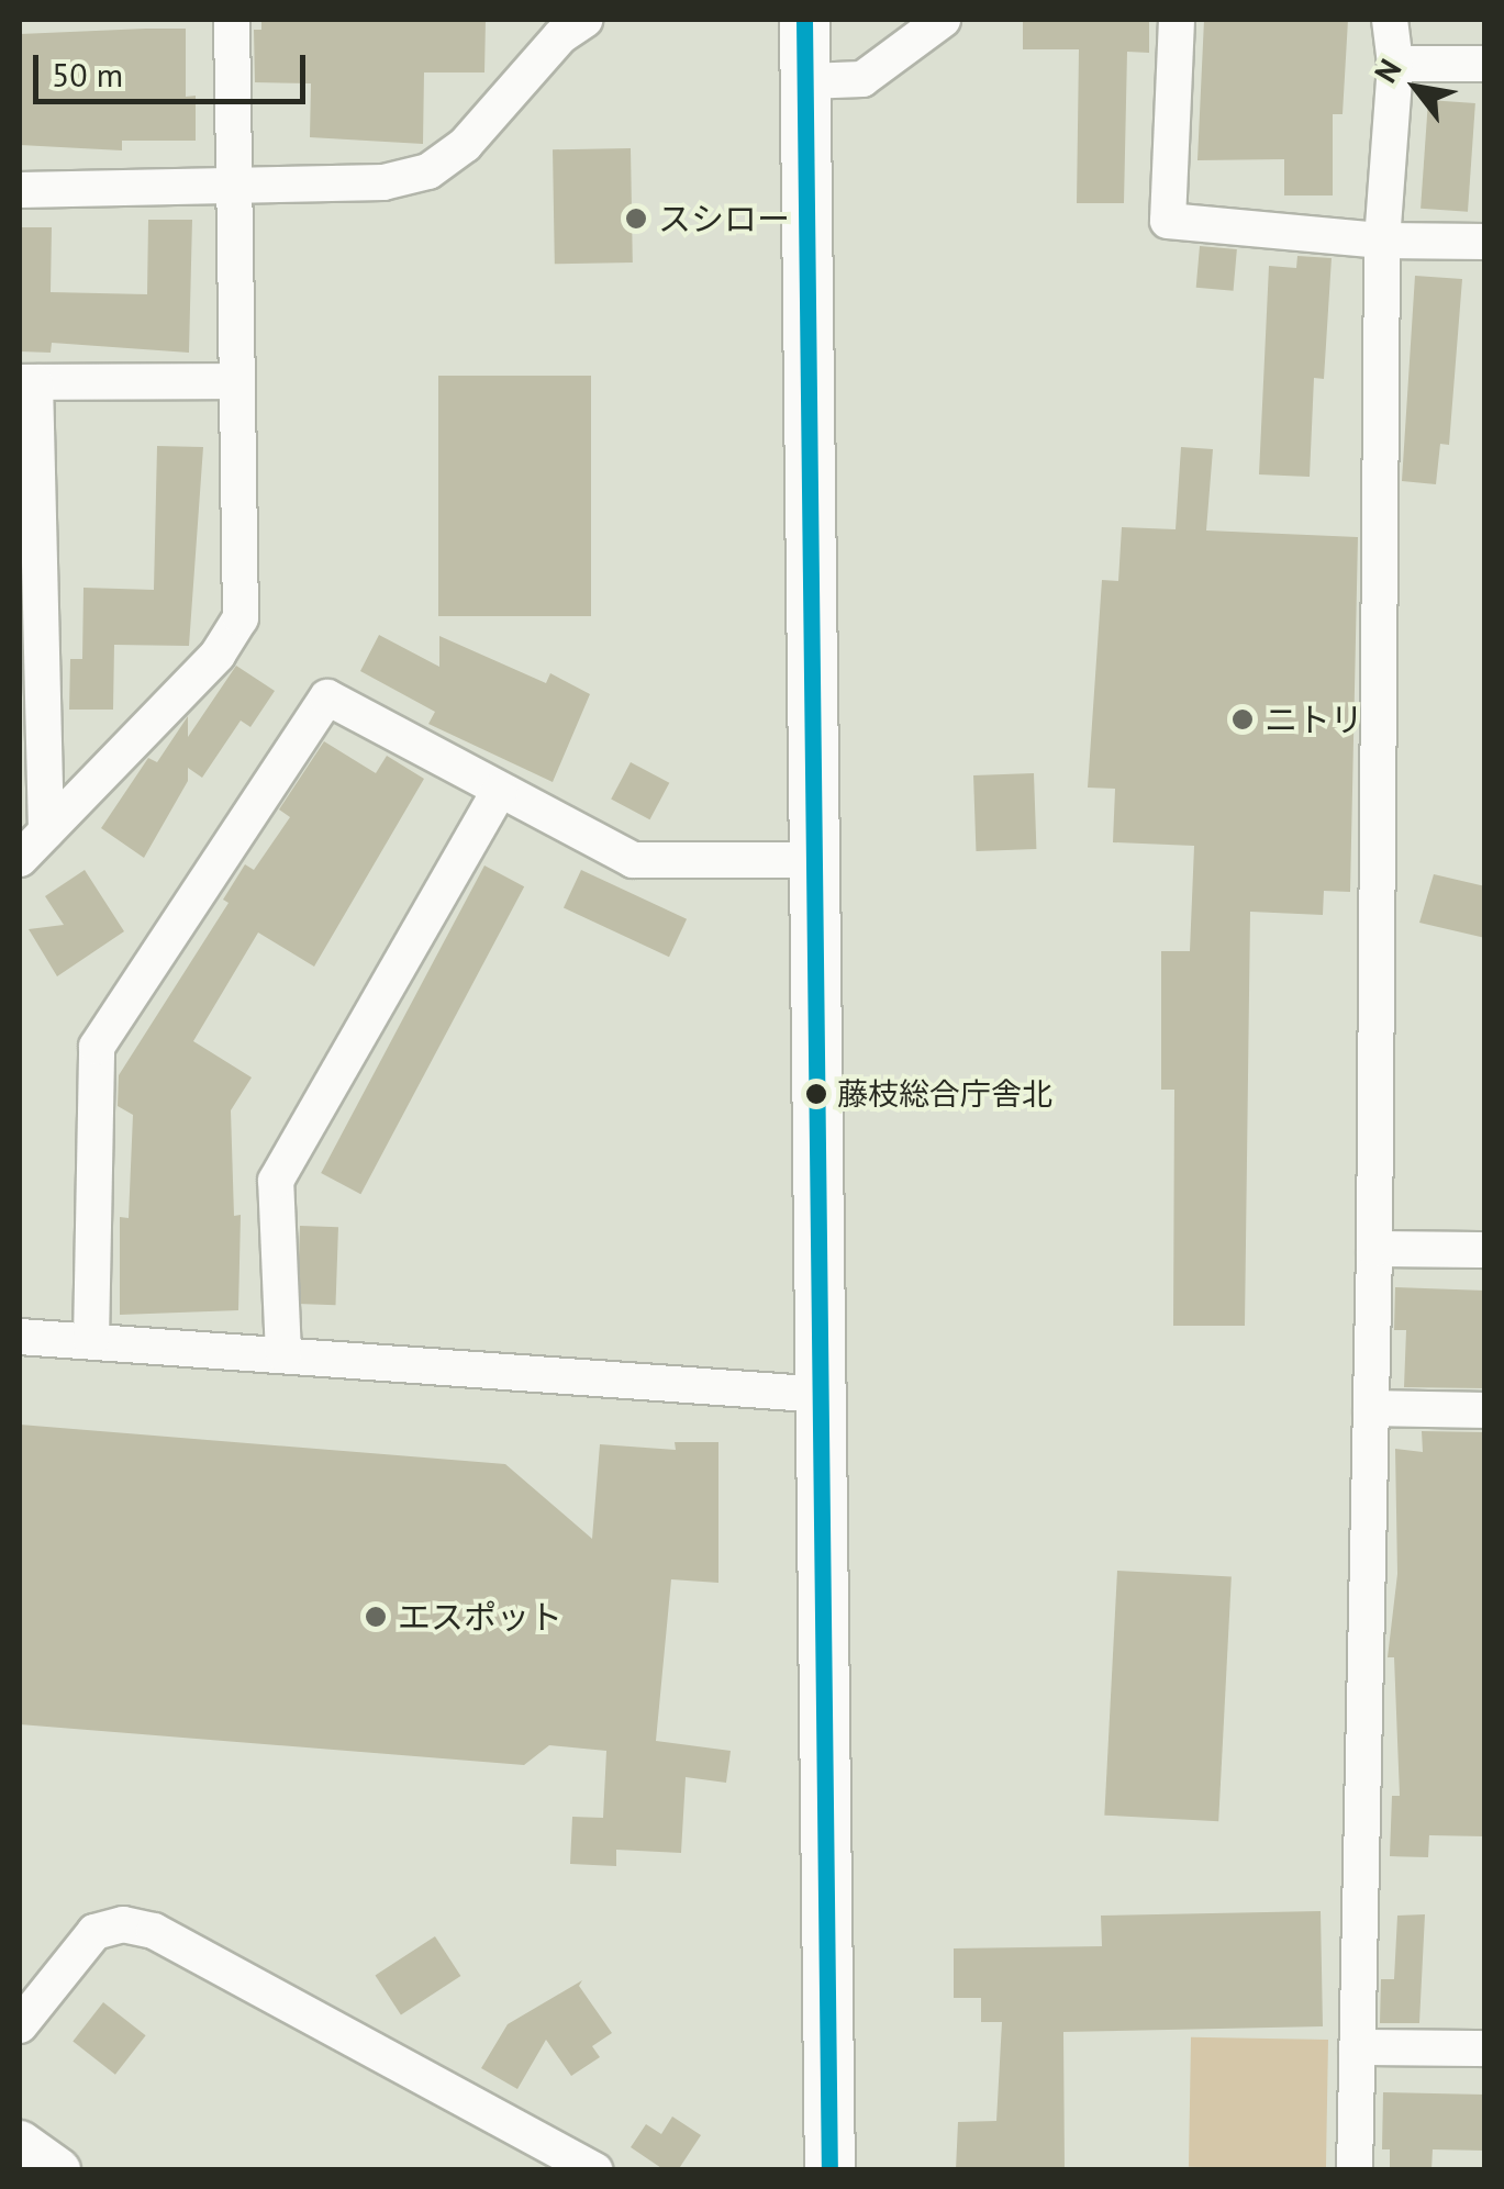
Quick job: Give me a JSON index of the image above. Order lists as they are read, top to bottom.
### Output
{
  "places": [
    "スシロー",
    "ニトリ",
    "藤枝総合庁舎北",
    "エスポット"
  ],
  "scale_bar": "50 m",
  "north": "top left"
}
